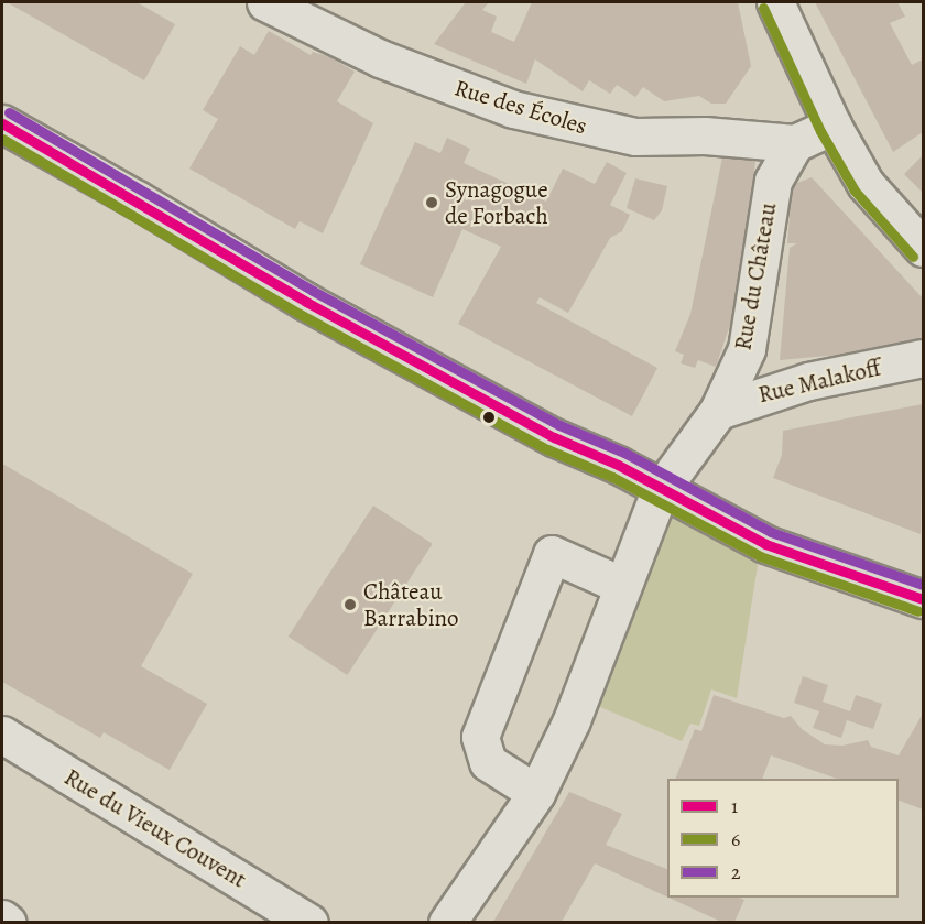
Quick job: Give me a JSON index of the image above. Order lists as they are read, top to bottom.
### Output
{
  "streets": {
    "street": [
      "Rue des Écoles",
      "Rue du Château",
      "Rue Malakoff",
      "Rue du Vieux Couvent"
    ]
  },
  "crossings": [
    ["Rue des Écoles", "Rue du Château"],
    ["Rue du Château", "Rue Malakoff"]
  ],
  "places": ["Synagogue de Forbach", "Château Barrabino"],
  "lines": ["transit line 6", "transit line 2", "transit line 1"],
  "legend": ["1", "6", "2"]
}
